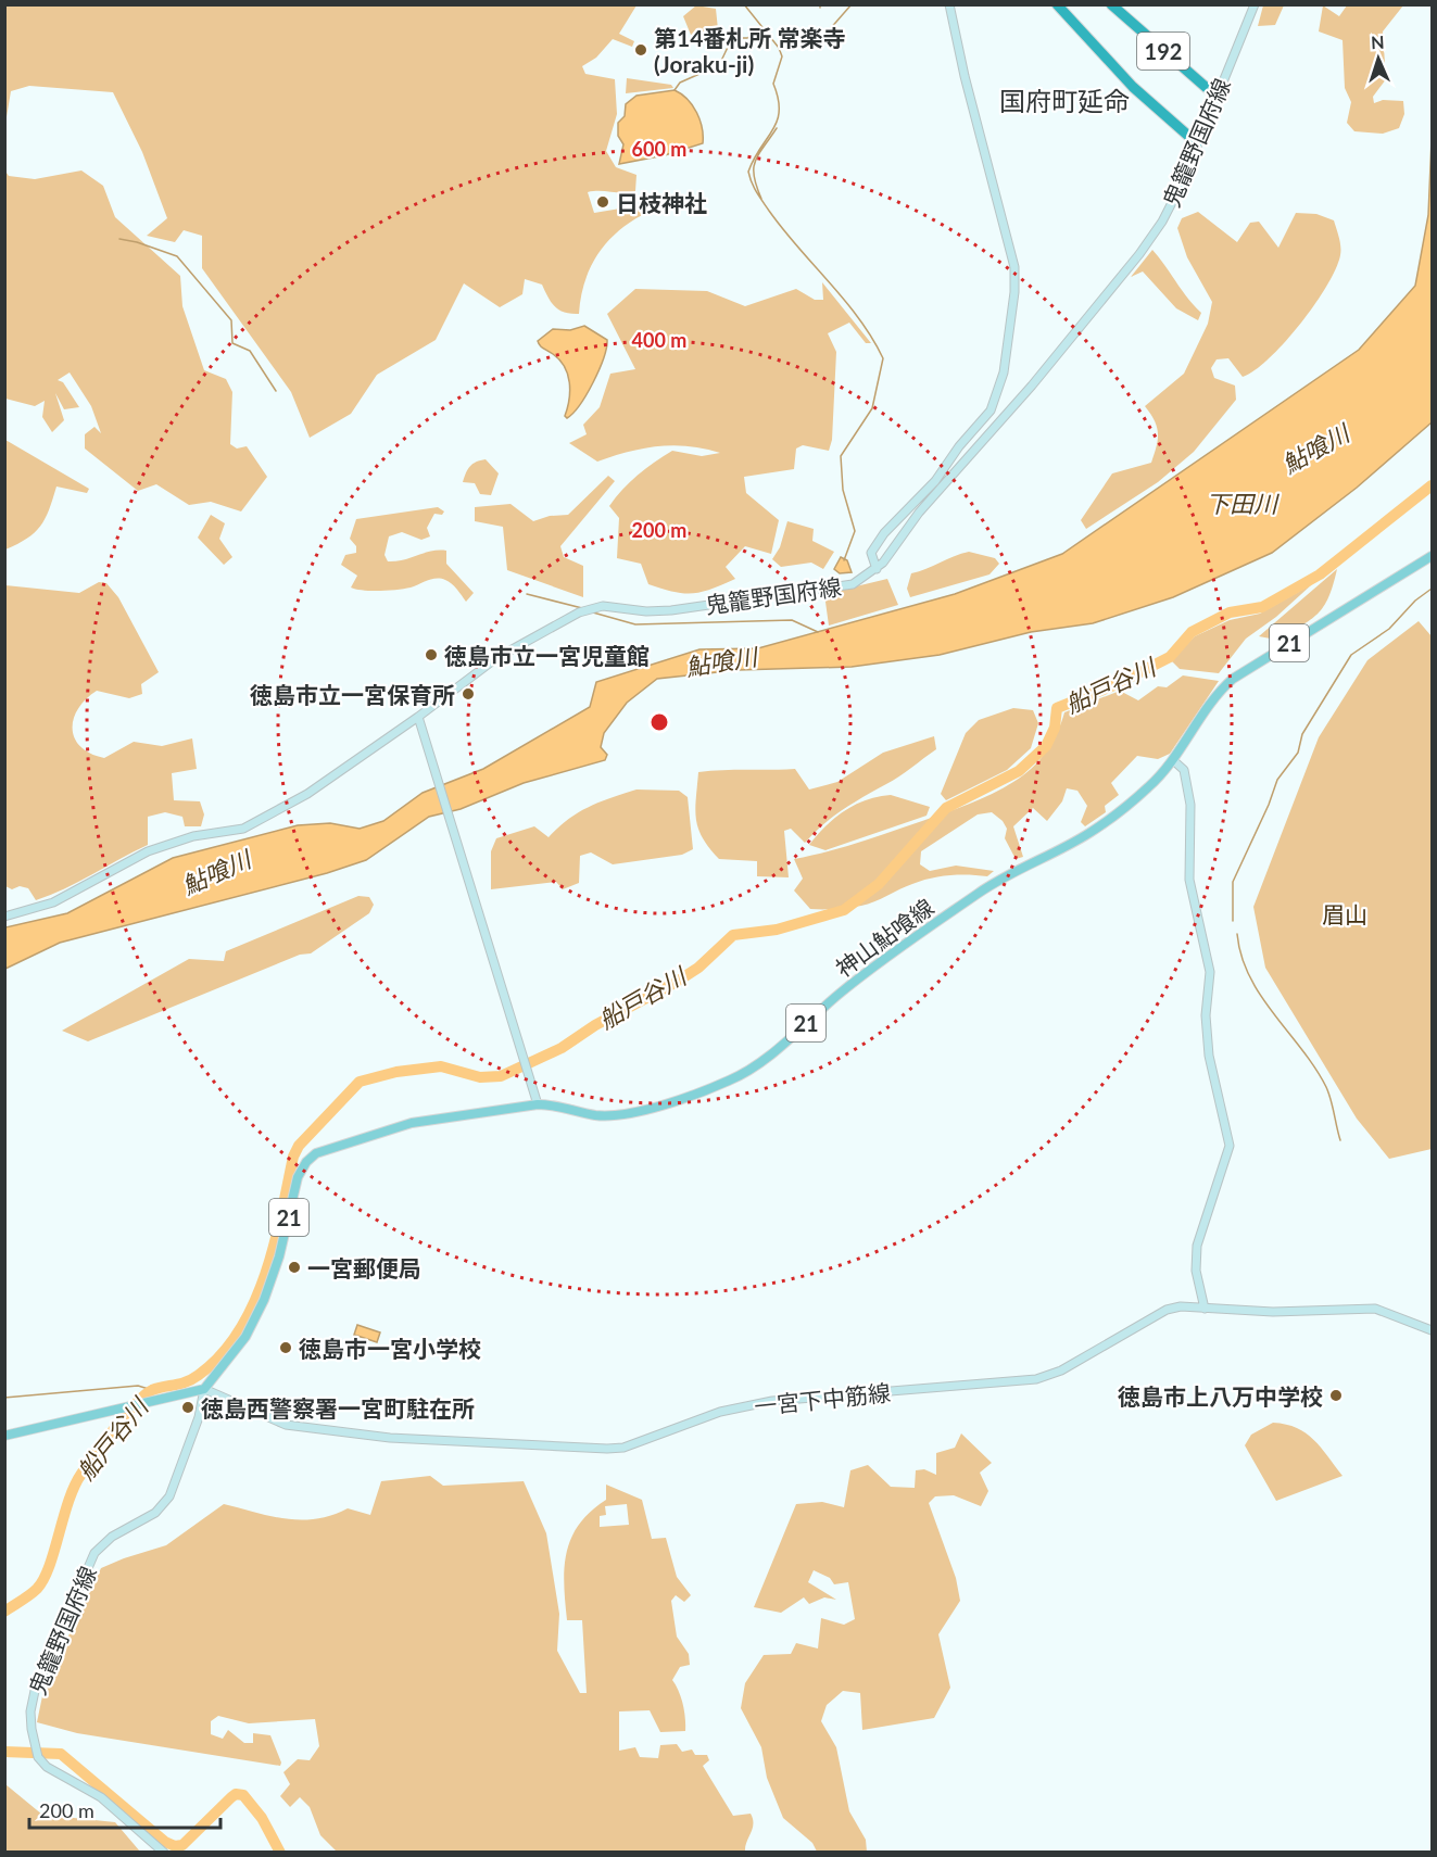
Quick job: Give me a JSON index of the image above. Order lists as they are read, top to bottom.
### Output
{
  "streets": {
    "highway": ["192"],
    "main road": [
      "鬼籠野国府線",
      "21",
      "神山鮎喰線",
      "一宮下中筋線"
    ]
  },
  "crossings": [
    ["192", "鬼籠野国府線"],
    ["鬼籠野国府線", "神山鮎喰線"],
    ["鬼籠野国府線", "一宮下中筋線"],
    ["神山鮎喰線", "一宮下中筋線"]
  ],
  "districts": ["国府町延命"],
  "water": ["鮎喰川", "下田川", "船戸谷川"],
  "parks": ["眉山"],
  "places": [
    "第14番札所 常楽寺 (Joraku-ji)",
    "日枝神社",
    "徳島市立一宮児童館",
    "徳島市立一宮保育所",
    "一宮郵便局",
    "徳島市一宮小学校",
    "徳島市上八万中学校",
    "徳島西警察署一宮町駐在所"
  ],
  "scale_bar": "200 m",
  "north": "top",
  "rings": ["600 m", "400 m", "200 m"]
}
